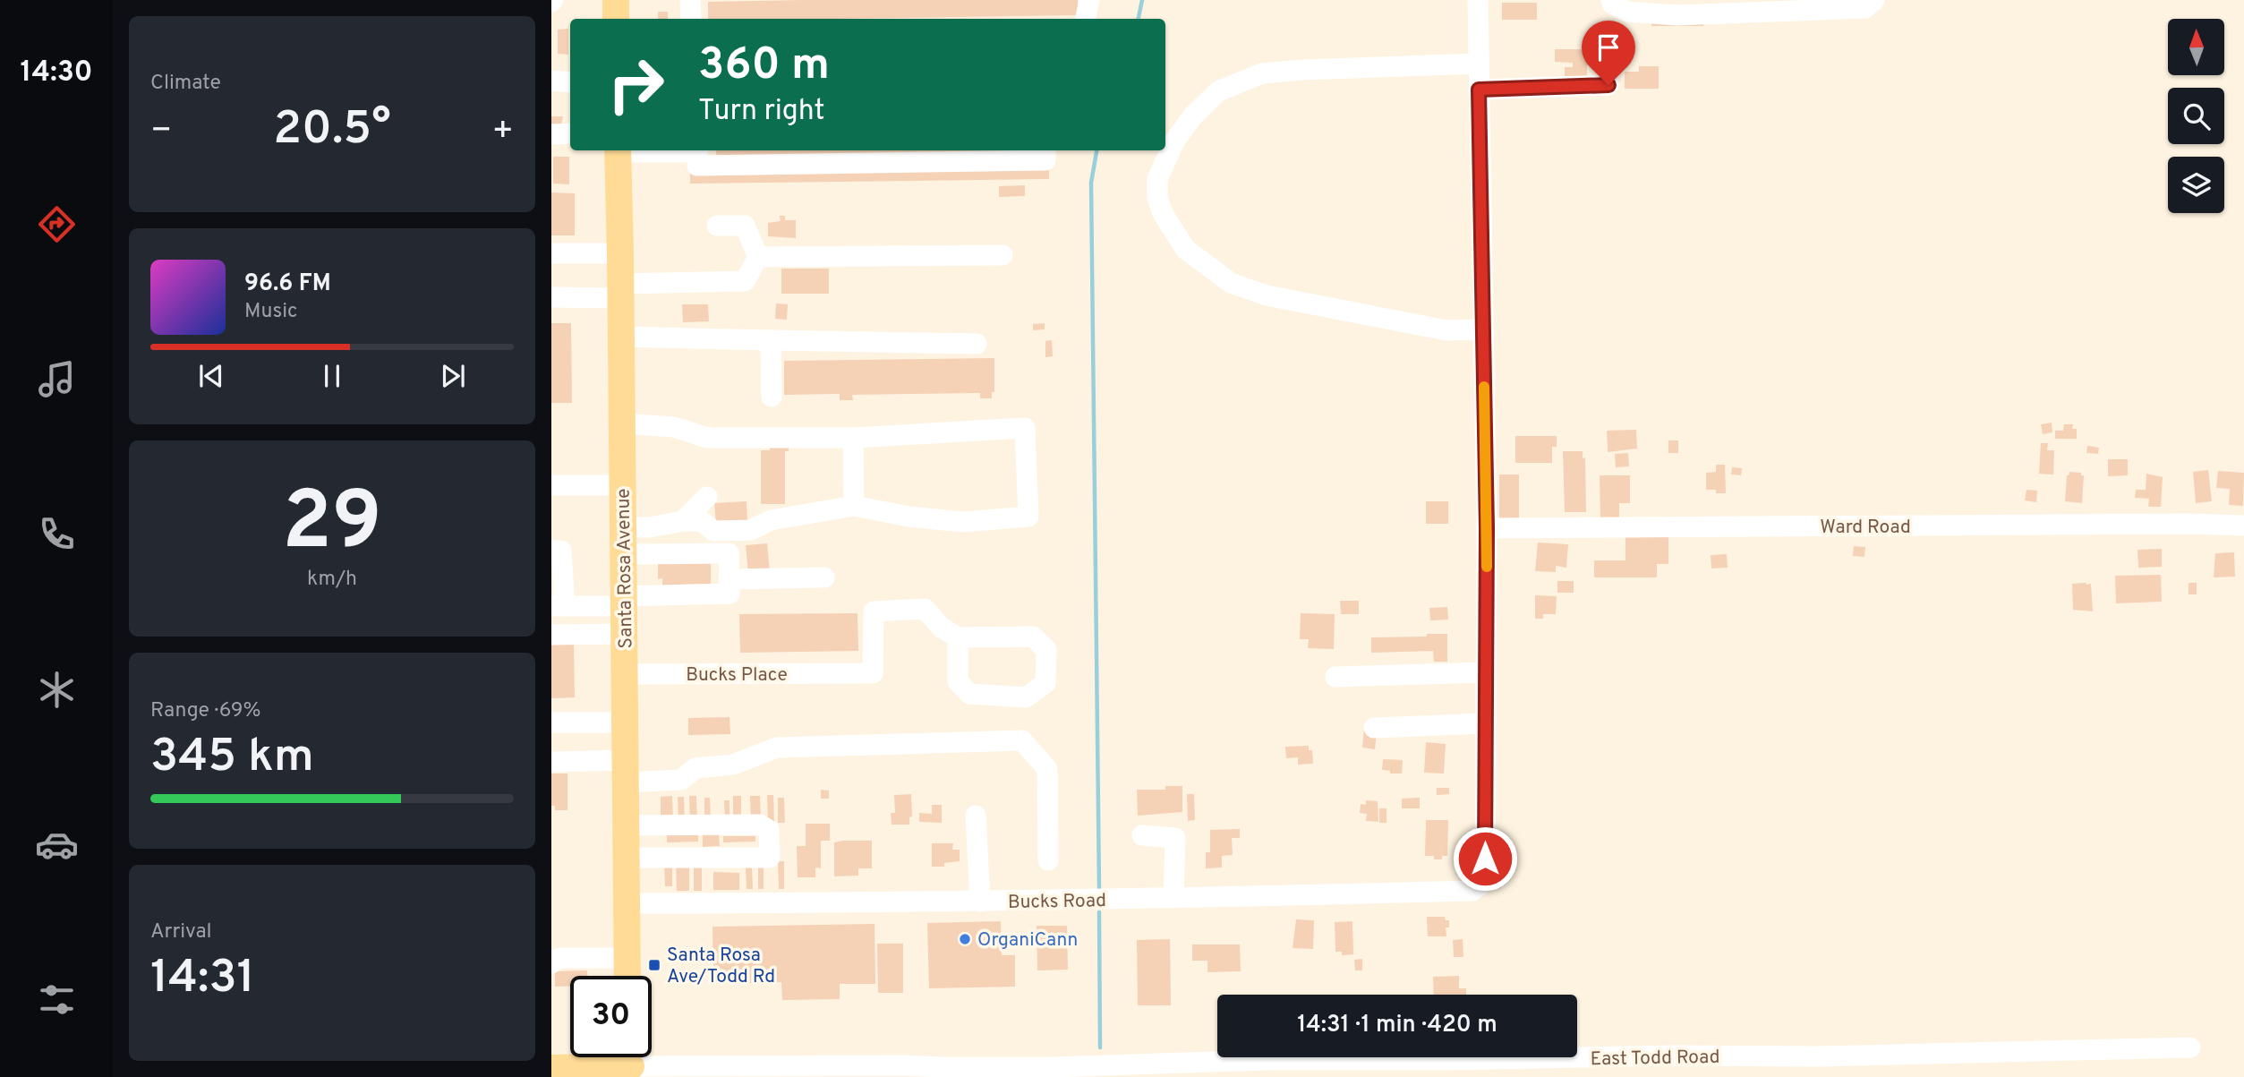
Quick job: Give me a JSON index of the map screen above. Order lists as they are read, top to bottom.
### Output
{
  "streets": {
    "main road": ["Santa Rosa Avenue"],
    "street": [
      "Ward Road",
      "Bucks Place",
      "Bucks Road",
      "East Todd Road"
    ]
  },
  "crossings": [
    ["Santa Rosa Avenue", "Bucks Place"],
    ["Santa Rosa Avenue", "Bucks Road"]
  ],
  "places": {
    "other": ["OrganiCann"],
    "transit": ["Santa Rosa Ave/Todd Rd"]
  },
  "north": "top",
  "page": {
    "tabs": "14:30",
    "tile": [
      "Climate",
      ["29", "km/h"],
      ["Range · 69%", "345 km"],
      ["Arrival", "14:31"]
    ],
    "turn": ["360 m", "Turn right"],
    "heat": ["−", "20.5°", "+"],
    "song": ["96.6 FM", "Music"],
    "limit": "30",
    "trip": "14:31 · 1 min · 420 m"
  }
}
